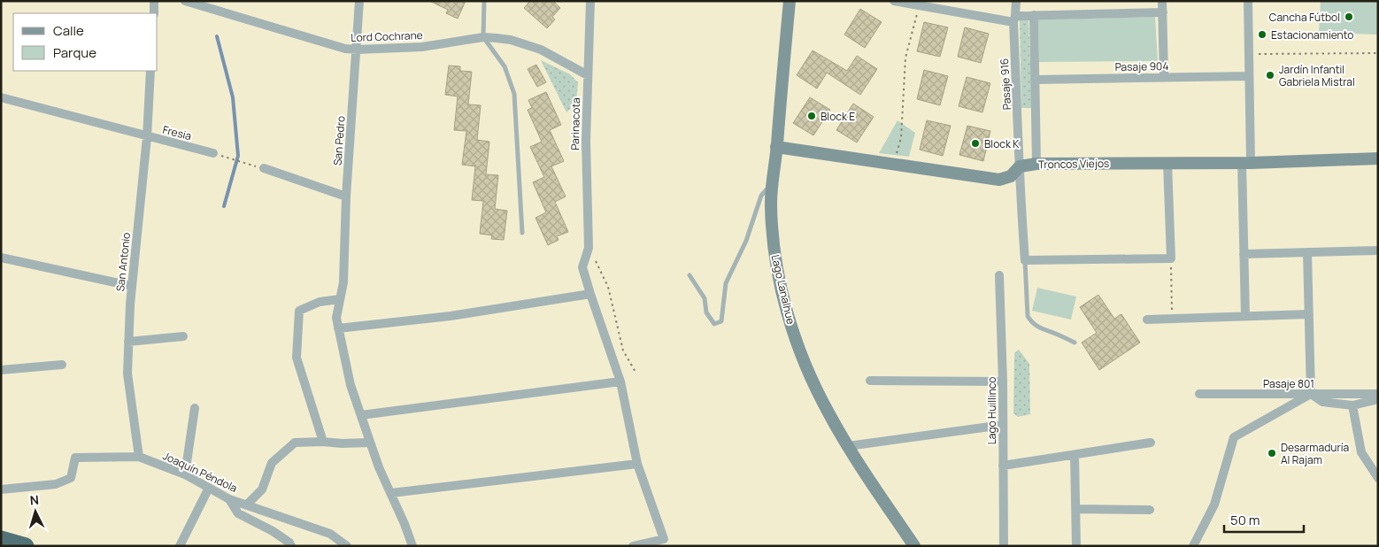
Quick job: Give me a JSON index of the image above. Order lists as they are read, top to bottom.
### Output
{
  "streets": {
    "street": [
      "Lord Cochrane",
      "Pasaje 904",
      "Pasaje 916",
      "Parinacota",
      "Fresia",
      "San Pedro",
      "Troncos Viejos",
      "San Antonio",
      "Lago Lanalhue",
      "Pasaje 801",
      "Lago Huillinco",
      "Joaquín Péndola"
    ]
  },
  "crossings": [
    ["Lord Cochrane", "Parinacota"],
    ["Lord Cochrane", "San Pedro"],
    ["Pasaje 916", "Troncos Viejos"],
    ["Fresia", "San Antonio"],
    ["Troncos Viejos", "Lago Lanalhue"],
    ["San Antonio", "Joaquín Péndola"]
  ],
  "places": [
    "Cancha Fútbol",
    "Estacionamiento",
    "Jardín Infantil Gabriela Mistral",
    "Block E",
    "Block K",
    "Desarmaduría Al Rajam"
  ],
  "legend": ["Calle", "Parque"],
  "scale_bar": "50 m",
  "north": "top"
}
